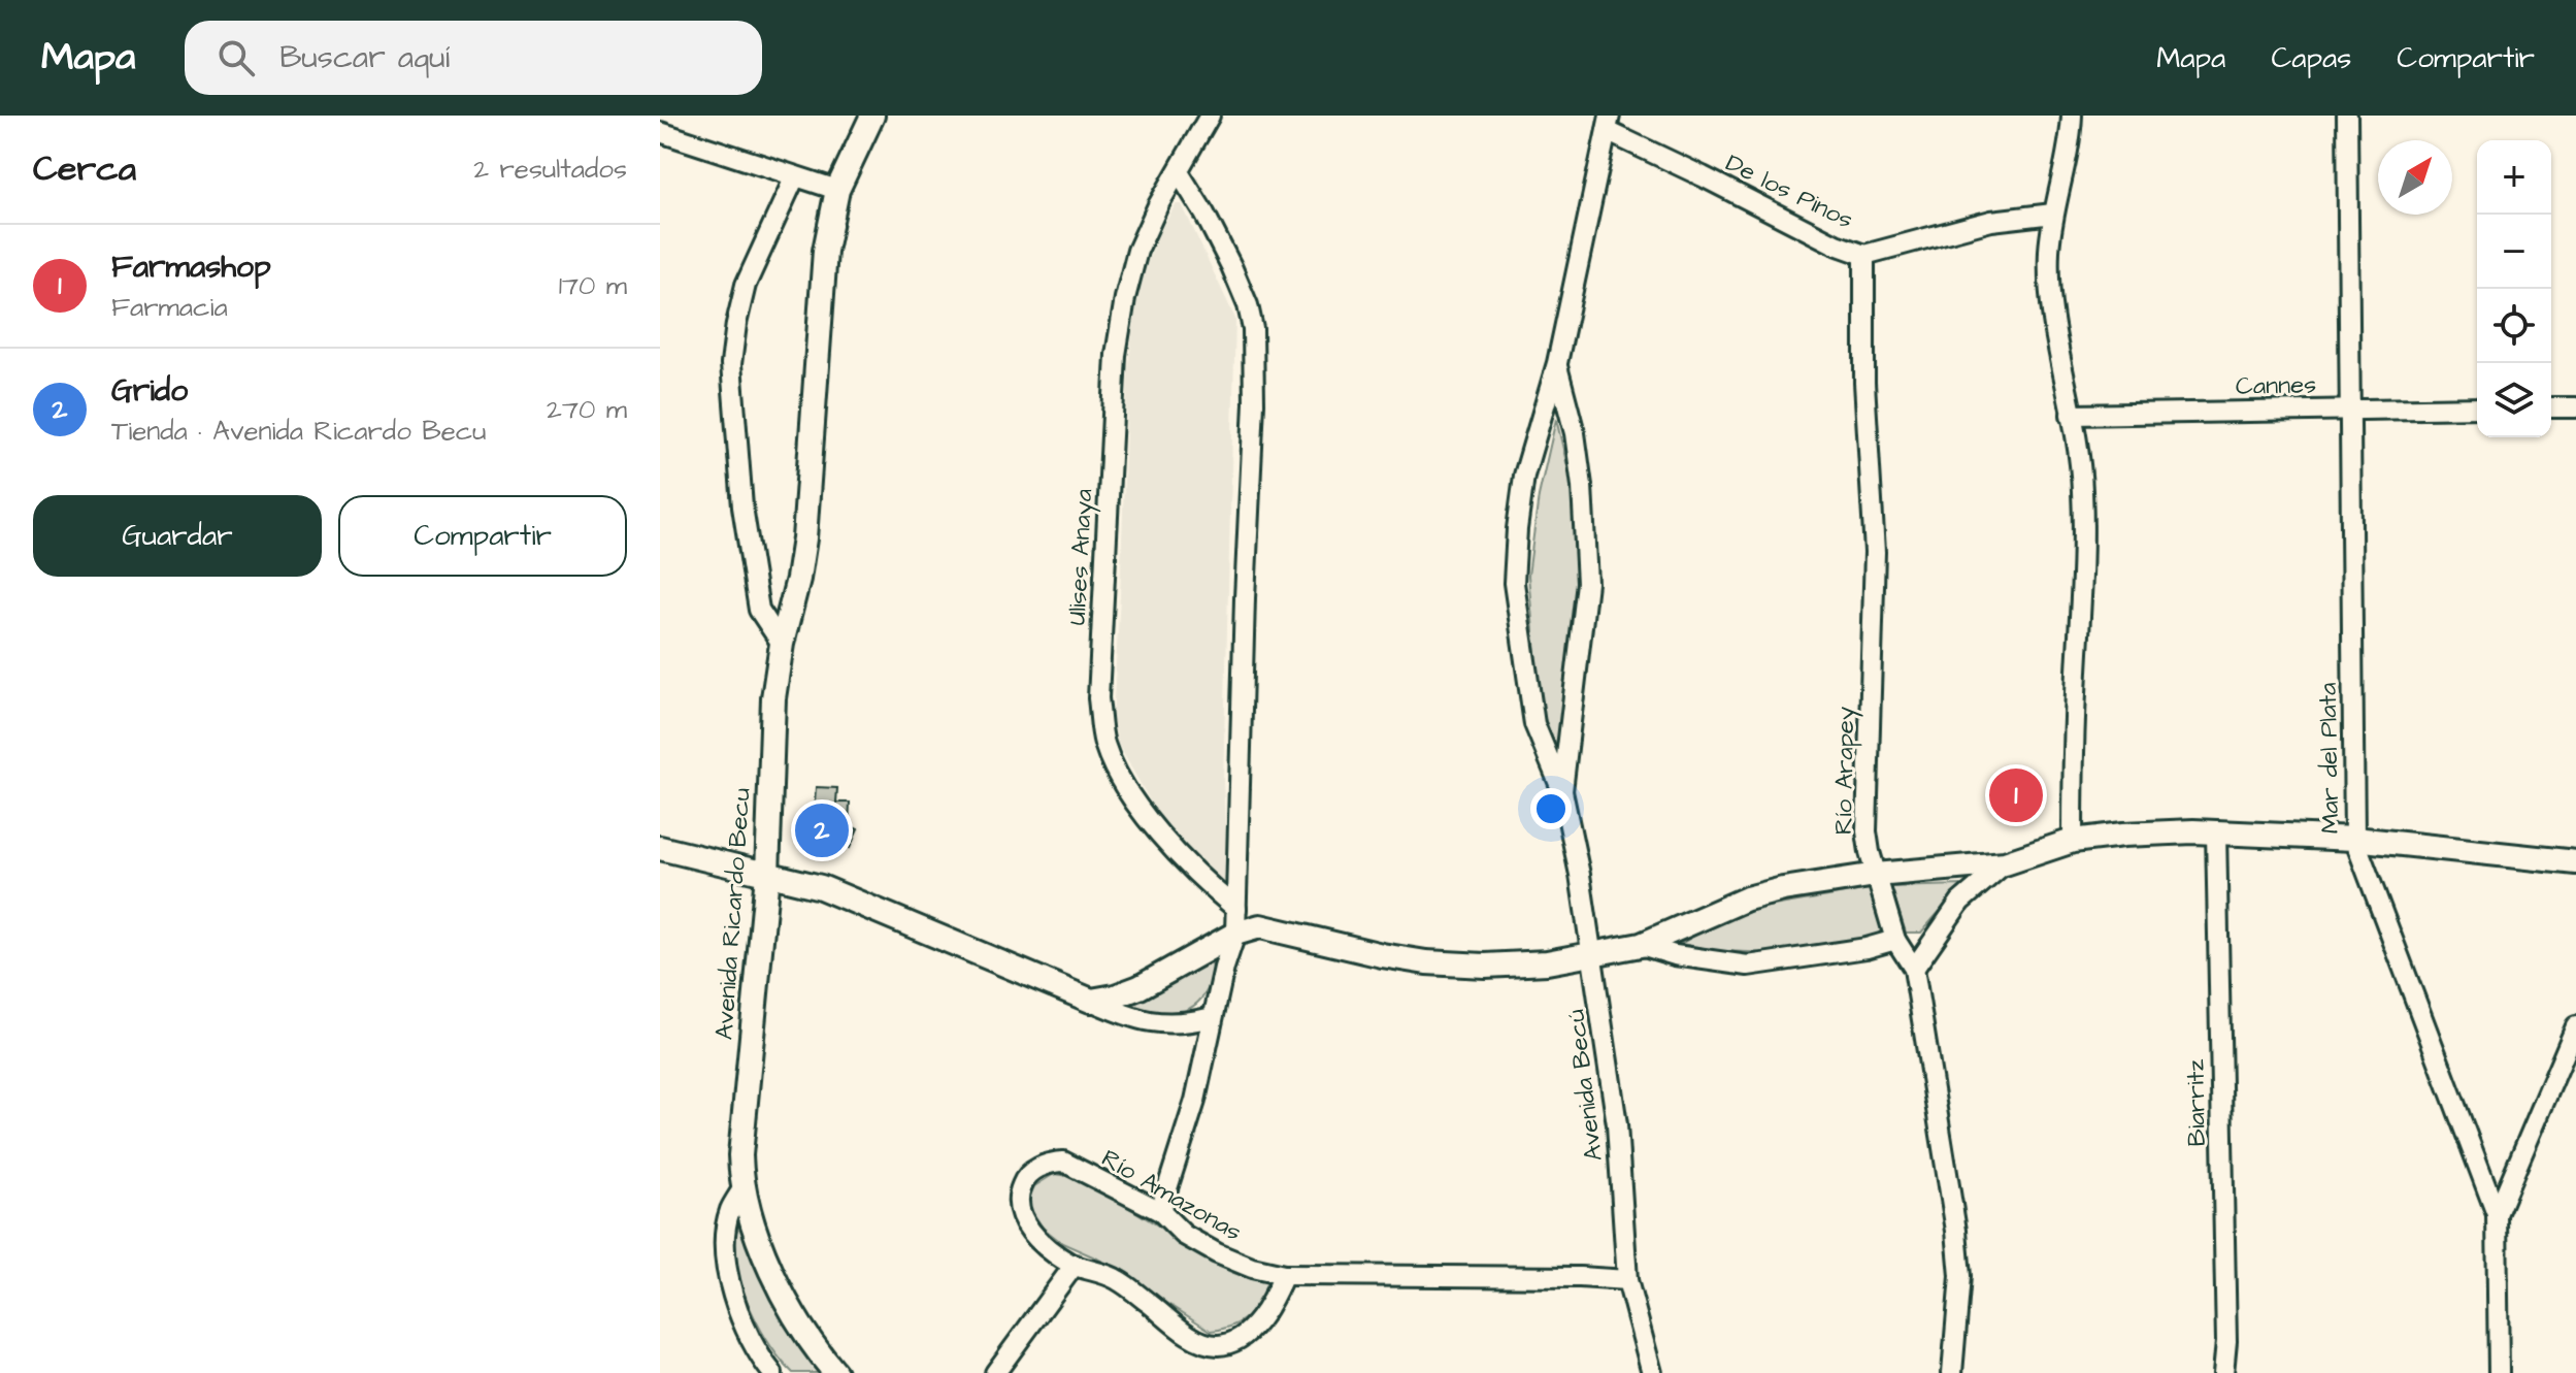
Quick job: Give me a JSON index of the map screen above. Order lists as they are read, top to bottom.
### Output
{
  "streets": {
    "street": [
      "De los Pinos",
      "Cannes",
      "Ulises Anaya",
      "Mar del Plata",
      "Río Arapey",
      "Avenida Ricardo Becu",
      "Avenida Becú",
      "Biarritz",
      "Río Amazonas"
    ]
  },
  "crossings": [
    ["De los Pinos", "Río Arapey"],
    ["Cannes", "Mar del Plata"],
    ["Avenida Becú", "Río Amazonas"]
  ],
  "north": "top right",
  "page": {
    "header": "Mapa",
    "search": "Buscar aquí",
    "nav": ["Mapa", "Capas", "Compartir"],
    "heading": ["Cerca", "2 resultados"],
    "map_buttons": ["+", "−"],
    "list": [
      {
        "mark": "1",
        "name": "Farmashop",
        "note": "Farmacia",
        "value": "170 m"
      },
      {
        "mark": "2",
        "name": "Grido",
        "note": "Tienda · Avenida Ricardo Becu",
        "value": "270 m"
      }
    ],
    "buttons": ["Guardar", "Compartir"],
    "pins": ["1", "2"]
  }
}
